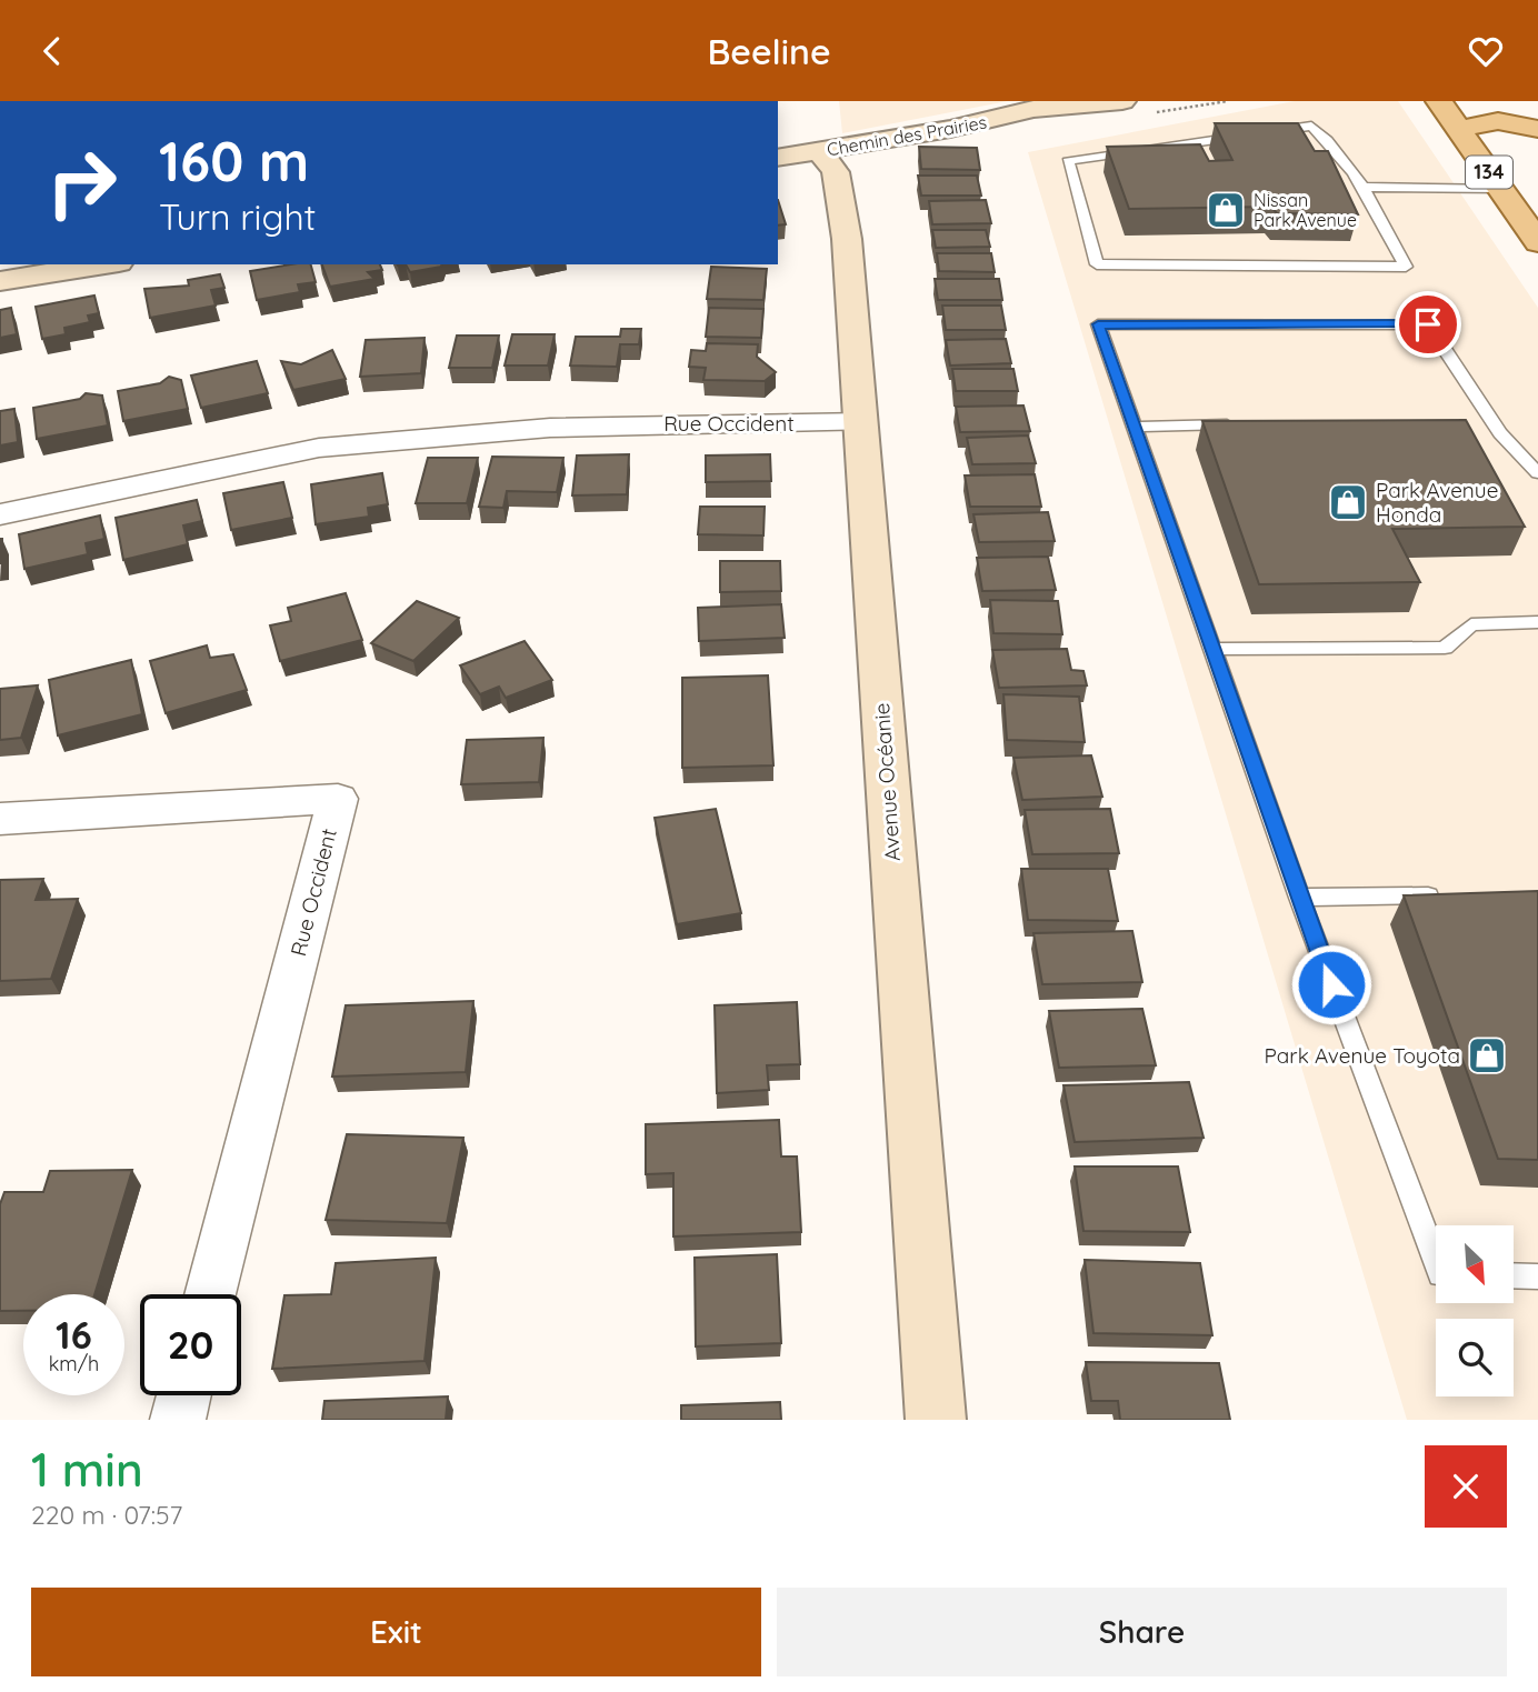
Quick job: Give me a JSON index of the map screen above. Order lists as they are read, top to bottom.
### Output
{
  "streets": {
    "main road": ["134"],
    "street": ["Chemin des Prairies", "Rue Occident", "Avenue Océanie"]
  },
  "crossings": [
    ["Chemin des Prairies", "Avenue Océanie"],
    ["Rue Occident", "Avenue Océanie"]
  ],
  "places": {
    "shop": ["Nissan Park Avenue", "Park Avenue Honda", "Park Avenue Toyota"]
  },
  "north": "bottom right",
  "page": {
    "header": "Beeline",
    "turn": ["160 m", "Turn right"],
    "speed": "16 km/h",
    "limit": "20",
    "heading": ["1 min", "220 m · 07:57"],
    "buttons": ["Exit", "Share"]
  }
}
